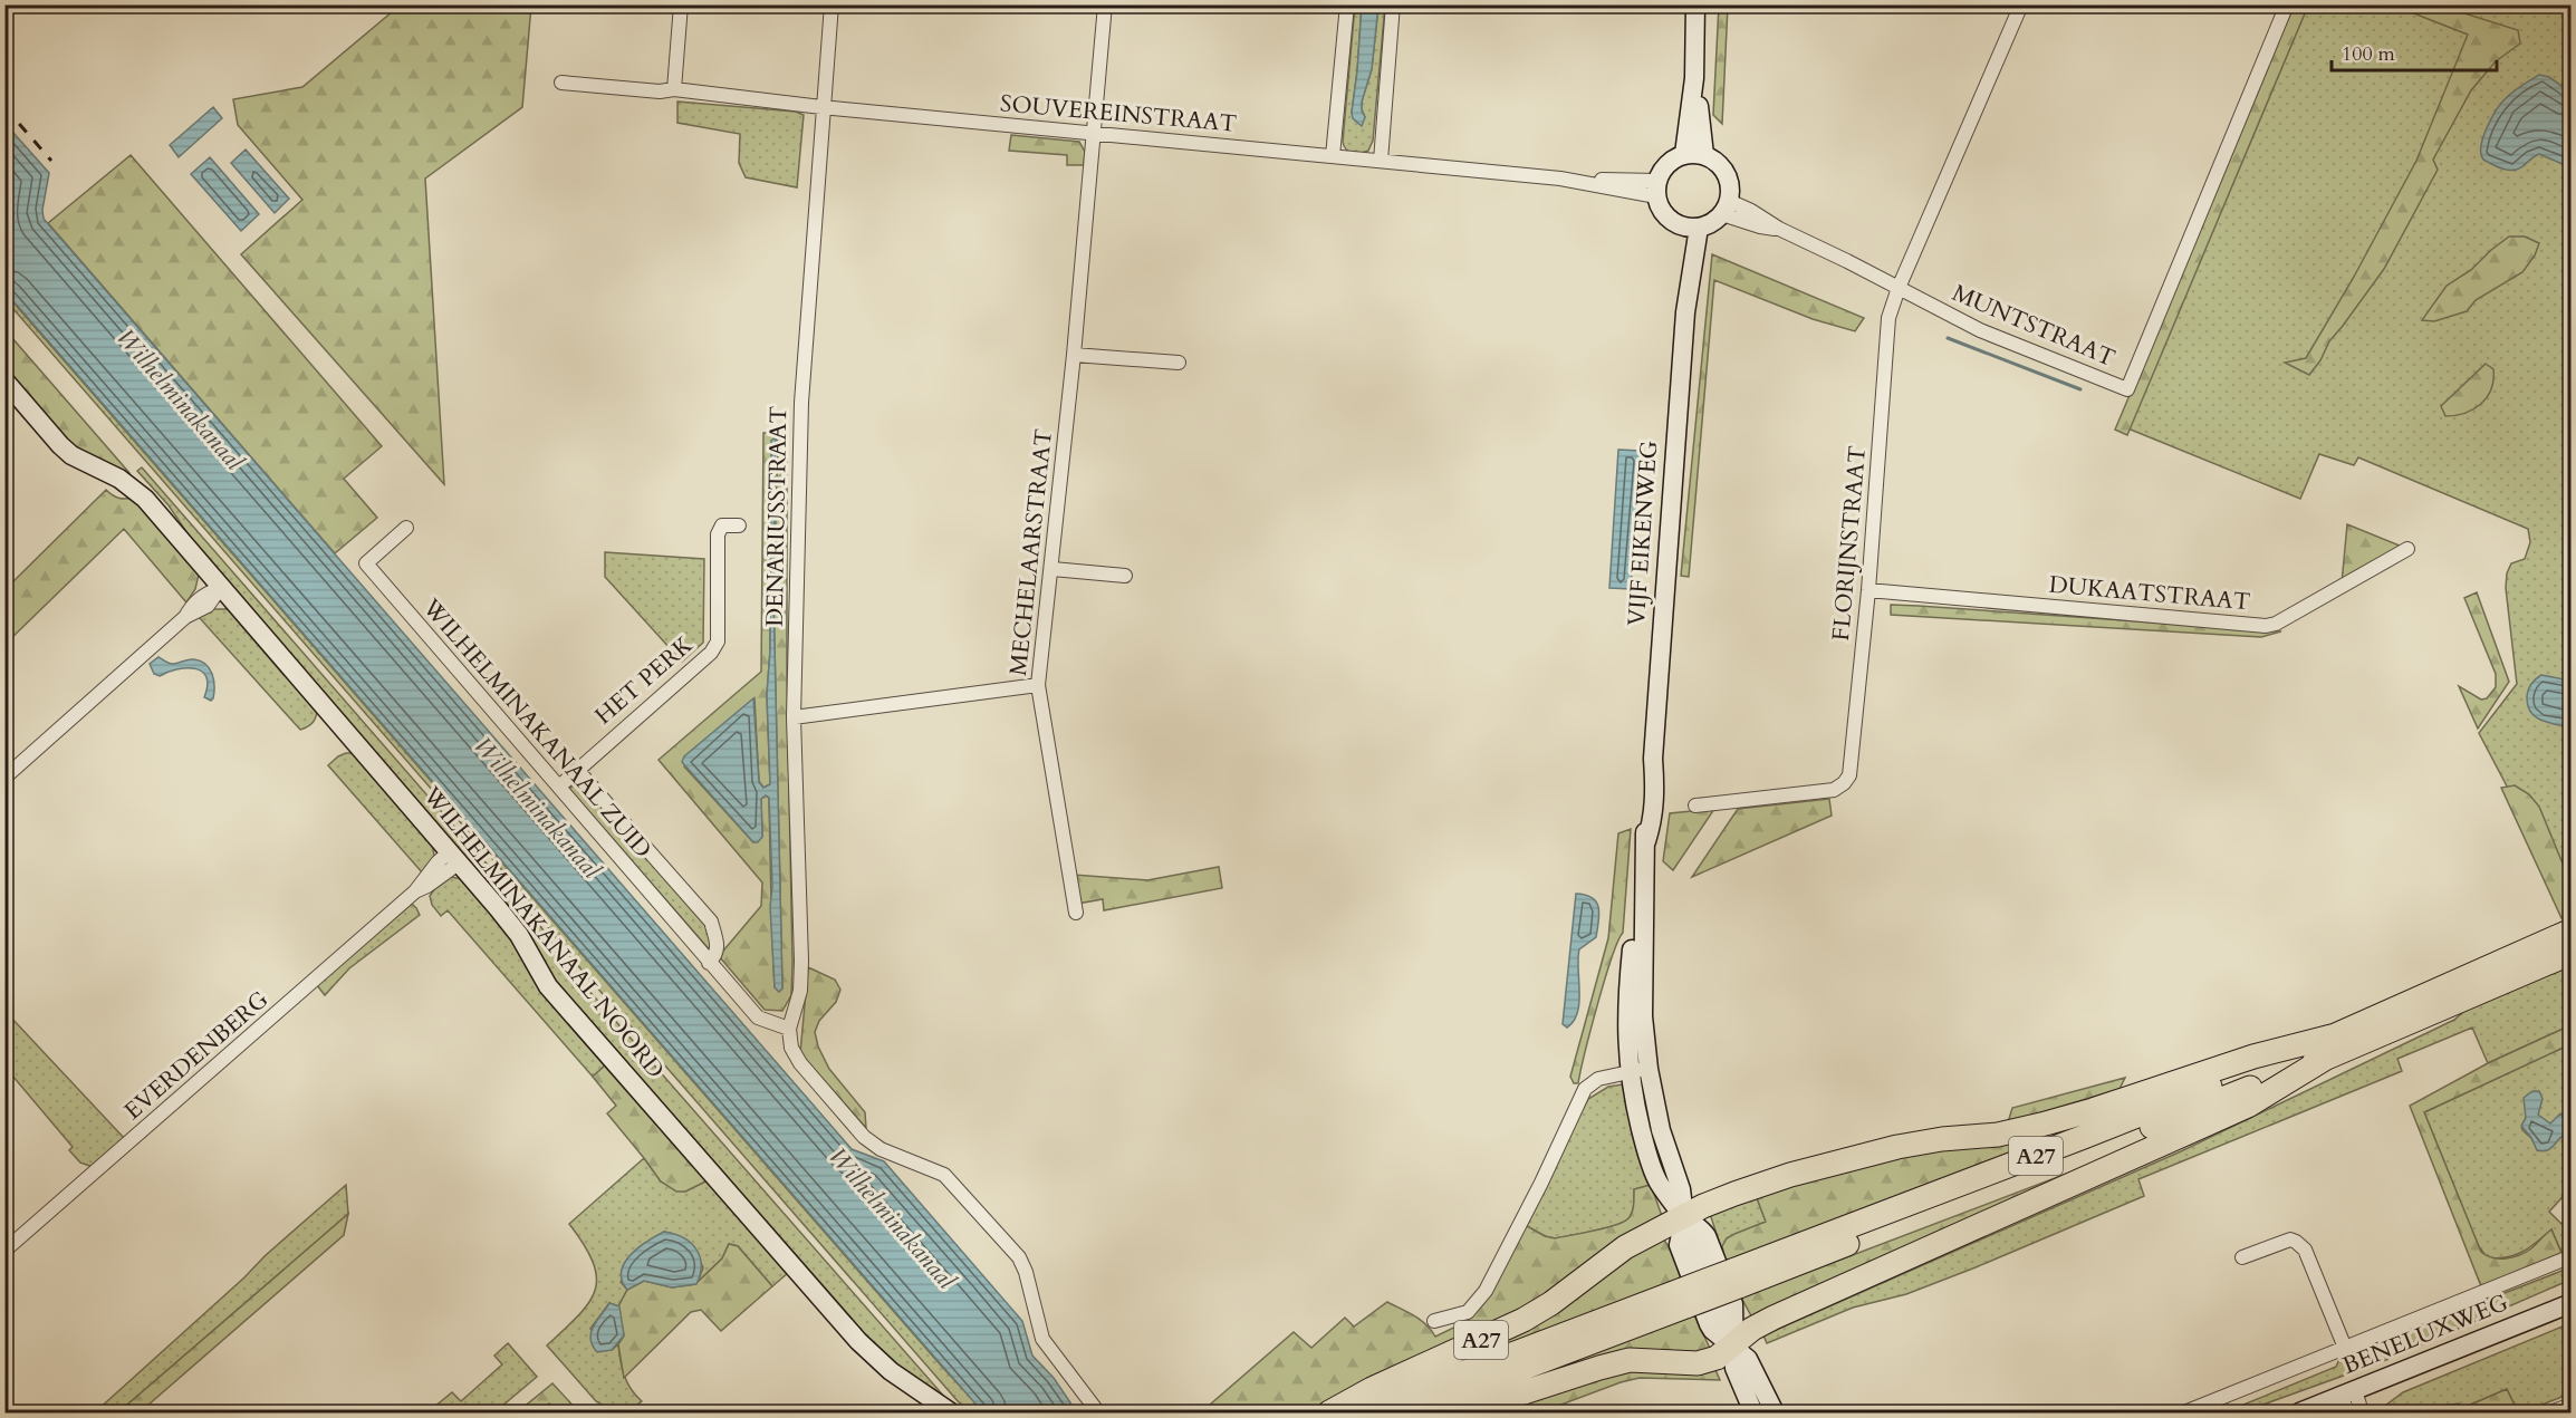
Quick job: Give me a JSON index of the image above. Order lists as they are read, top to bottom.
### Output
{
  "streets": {
    "highway": ["A27"],
    "main road": ["VIJF EIKENWEG", "WILHELMINAKANAAL NOORD", "BENELUXWEG"],
    "street": [
      "SOUVEREINSTRAAT",
      "MUNTSTRAAT",
      "DENARIUSSTRAAT",
      "FLORIJNSTRAAT",
      "MECHELAARSTRAAT",
      "DUKAATSTRAAT",
      "HET PERK",
      "WILHELMINAKANAAL ZUID",
      "EVERDENBERG"
    ]
  },
  "crossings": [
    ["SOUVEREINSTRAAT", "DENARIUSSTRAAT"],
    ["SOUVEREINSTRAAT", "VIJF EIKENWEG"],
    ["SOUVEREINSTRAAT", "MECHELAARSTRAAT"],
    ["MUNTSTRAAT", "FLORIJNSTRAAT"],
    ["DENARIUSSTRAAT", "WILHELMINAKANAAL ZUID"],
    ["VIJF EIKENWEG", "A27"],
    ["FLORIJNSTRAAT", "DUKAATSTRAAT"],
    ["HET PERK", "WILHELMINAKANAAL ZUID"],
    ["WILHELMINAKANAAL NOORD", "EVERDENBERG"]
  ],
  "water": ["Wilhelminakanaal"],
  "scale_bar": "100 m"
}
